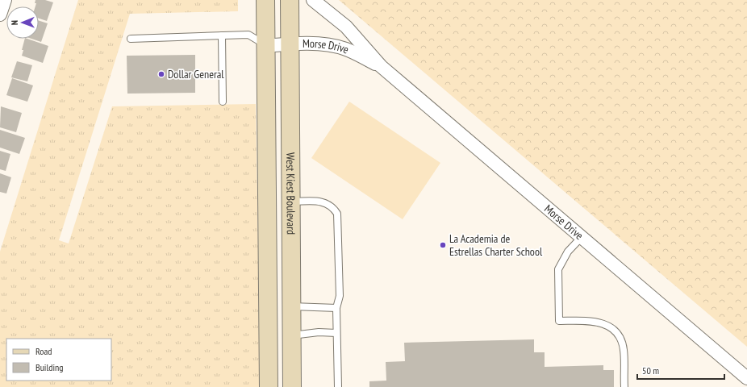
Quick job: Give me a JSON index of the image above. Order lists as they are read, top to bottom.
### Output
{
  "streets": {
    "main road": ["West Kiest Boulevard"],
    "street": ["Morse Drive"]
  },
  "crossings": [
    ["Morse Drive", "West Kiest Boulevard"]
  ],
  "places": ["Dollar General", "La Academia de Estrellas Charter School"],
  "legend": ["Road", "Building"],
  "scale_bar": "50 m",
  "north": "left"
}
